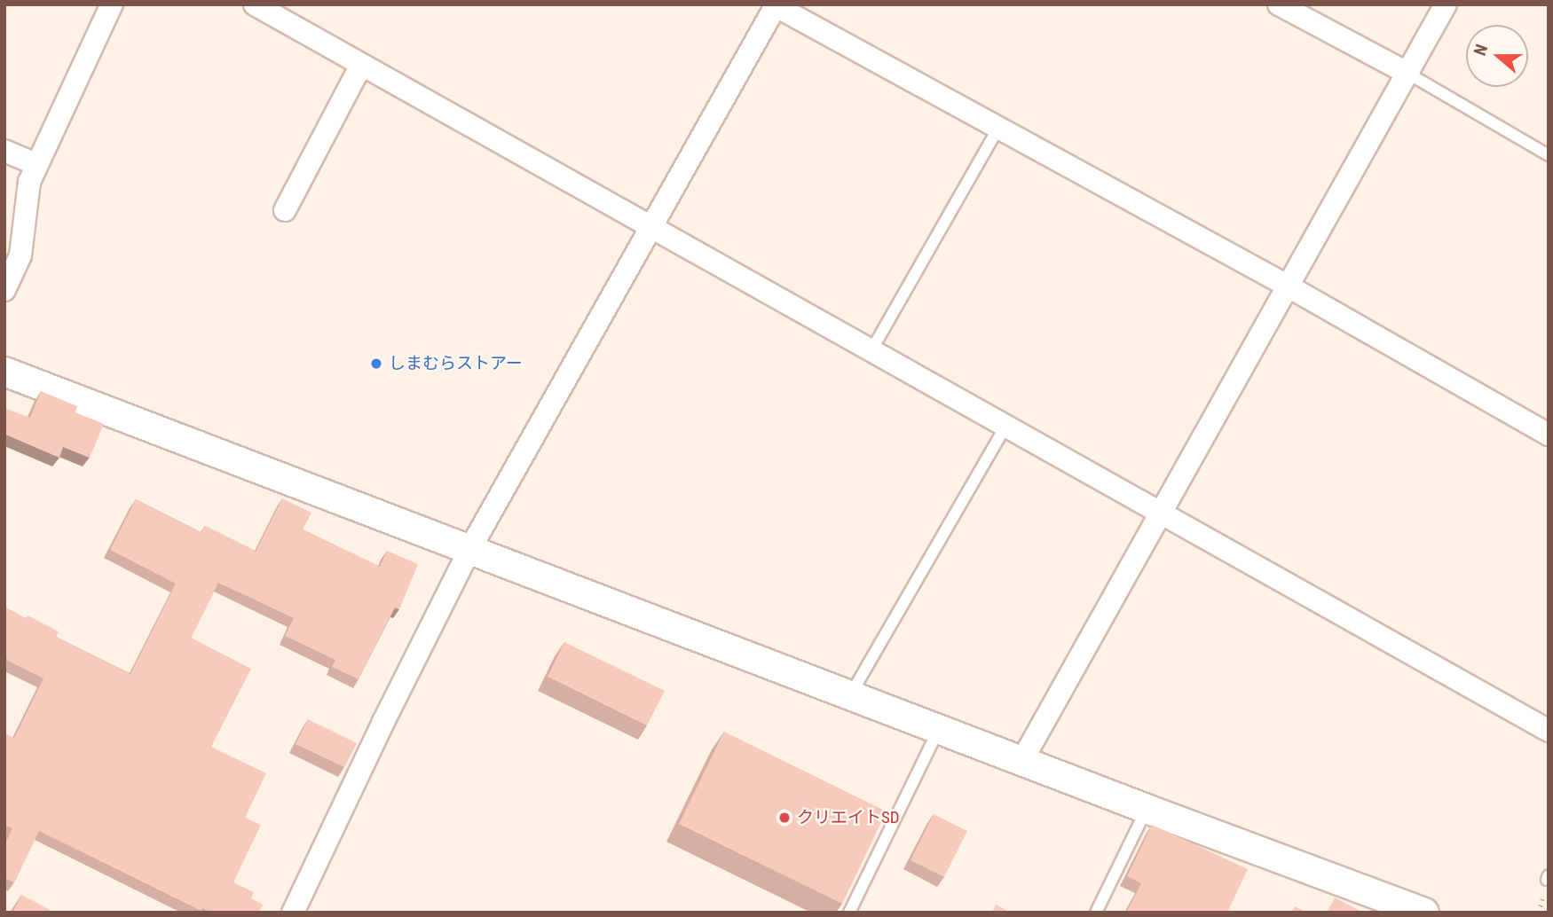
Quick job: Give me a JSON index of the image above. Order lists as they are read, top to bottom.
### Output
{
  "places": ["しまむらストアー", "クリエイトSD"],
  "north": "left"
}
